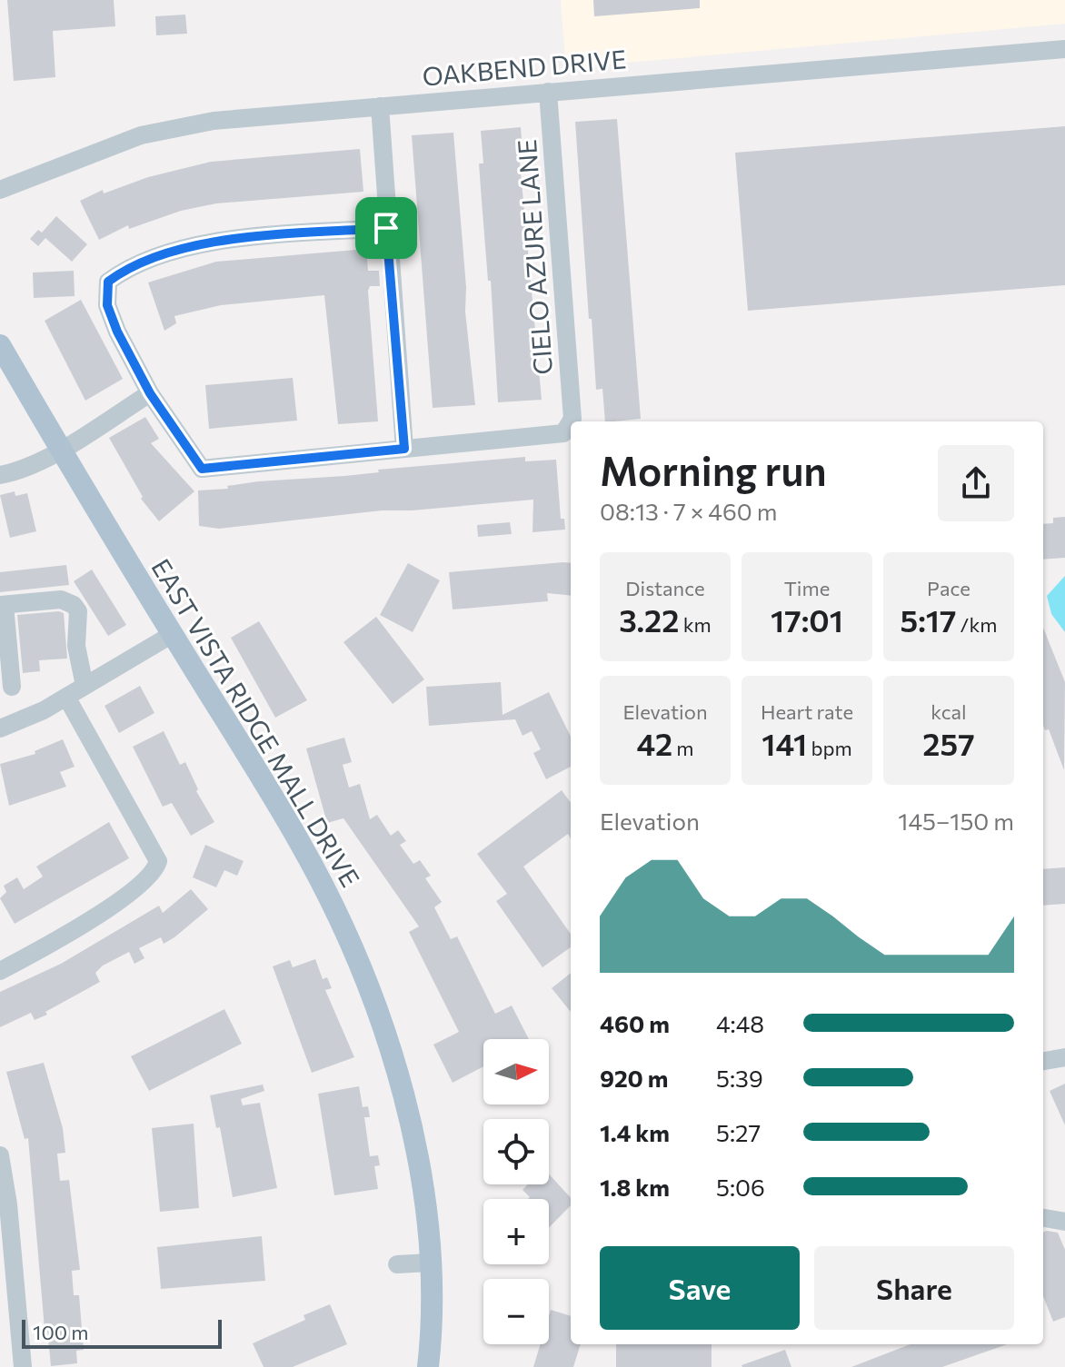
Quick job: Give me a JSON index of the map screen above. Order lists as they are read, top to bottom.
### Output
{
  "streets": {
    "main road": ["EAST VISTA RIDGE MALL DRIVE"],
    "street": ["OAKBEND DRIVE", "CIELO AZURE LANE"]
  },
  "crossings": [
    ["OAKBEND DRIVE", "CIELO AZURE LANE"]
  ],
  "scale_bar": "100 m",
  "north": "right",
  "page": {
    "heading": ["Morning run", "08:13 · 7 × 460 m"],
    "stats": [
      ["Distance", "3.22 km"],
      ["Time", "17:01"],
      ["Pace", "5:17 /km"],
      ["Elevation", "42 m"],
      ["Heart rate", "141 bpm"],
      ["kcal", "257"]
    ],
    "chart": ["Elevation", "145–150 m"],
    "list": [
      {
        "name": "460 m",
        "note": "4:48"
      },
      {
        "name": "920 m",
        "note": "5:39"
      },
      {
        "name": "1.4 km",
        "note": "5:27"
      },
      {
        "name": "1.8 km",
        "note": "5:06"
      }
    ],
    "map_buttons": ["+", "−"],
    "buttons": ["Save", "Share"],
    "scale": "100 m"
  }
}
